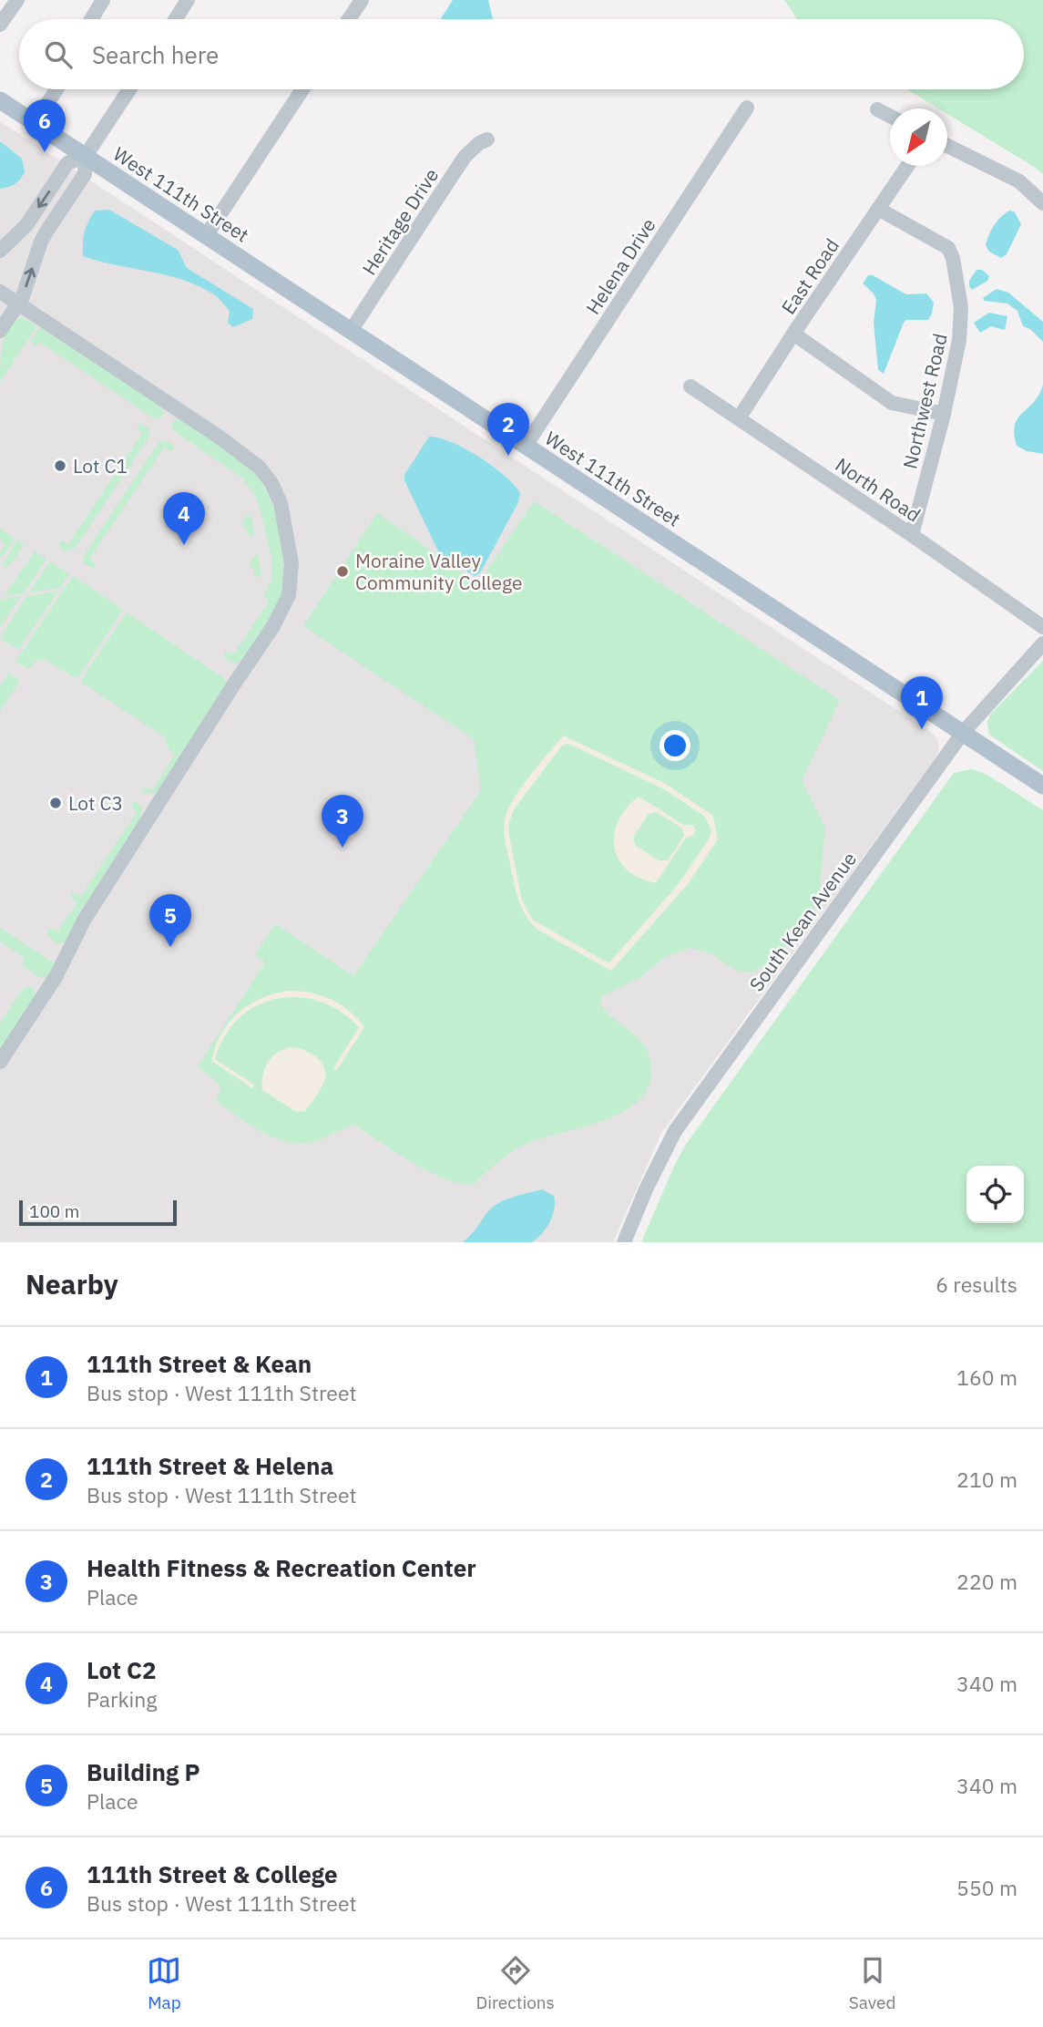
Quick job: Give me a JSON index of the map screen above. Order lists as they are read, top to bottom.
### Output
{
  "streets": {
    "main road": ["West 111th Street"],
    "street": [
      "Heritage Drive",
      "Helena Drive",
      "East Road",
      "Northwest Road",
      "North Road",
      "South Kean Avenue"
    ]
  },
  "crossings": [
    ["West 111th Street", "Heritage Drive"],
    ["West 111th Street", "Helena Drive"],
    ["West 111th Street", "South Kean Avenue"],
    ["East Road", "Northwest Road"],
    ["East Road", "North Road"],
    ["Northwest Road", "North Road"]
  ],
  "places": ["Lot C1", "Moraine Valley Community College", "Lot C3"],
  "scale_bar": "100 m",
  "north": "bottom left",
  "page": {
    "search": "Search here",
    "pins": [
      "6",
      "2",
      "4",
      "1",
      "3",
      "5"
    ],
    "scale": "100 m",
    "heading": ["Nearby", "6 results"],
    "list": [
      {
        "mark": "1",
        "name": "111th Street & Kean",
        "note": "Bus stop · West 111th Street",
        "value": "160 m"
      },
      {
        "mark": "2",
        "name": "111th Street & Helena",
        "note": "Bus stop · West 111th Street",
        "value": "210 m"
      },
      {
        "mark": "3",
        "name": "Health Fitness & Recreation Center",
        "note": "Place",
        "value": "220 m"
      },
      {
        "mark": "4",
        "name": "Lot C2",
        "note": "Parking",
        "value": "340 m"
      },
      {
        "mark": "5",
        "name": "Building P",
        "note": "Place",
        "value": "340 m"
      },
      {
        "mark": "6",
        "name": "111th Street & College",
        "note": "Bus stop · West 111th Street",
        "value": "550 m"
      }
    ],
    "nav": ["Map", "Directions", "Saved"]
  }
}
